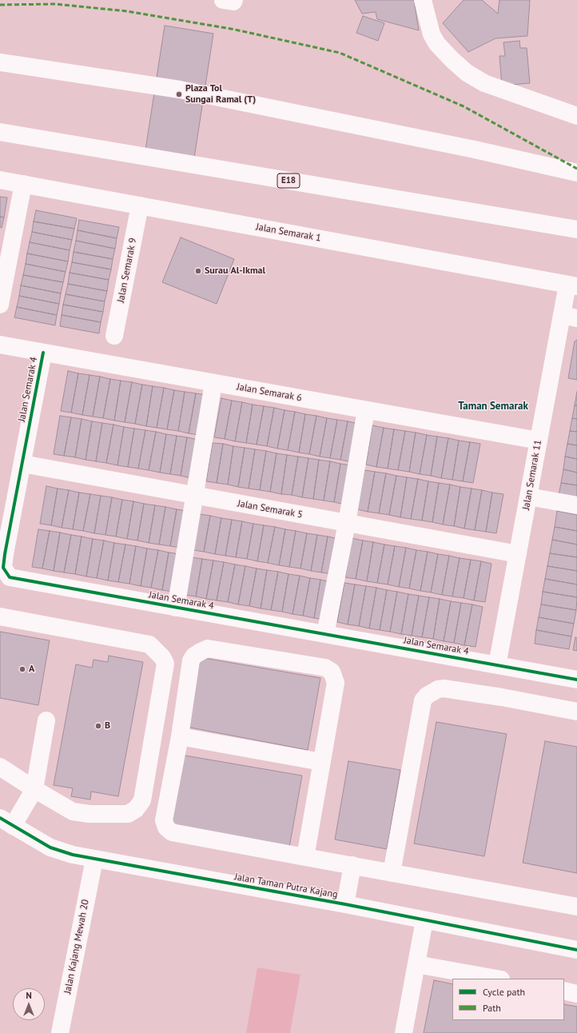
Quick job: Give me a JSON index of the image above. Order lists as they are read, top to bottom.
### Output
{
  "streets": {
    "main road": [
      "E18",
      "Jalan Semarak 1",
      "Jalan Semarak 9",
      "Jalan Semarak 4",
      "Jalan Semarak 6",
      "Jalan Semarak 11",
      "Jalan Semarak 5",
      "Jalan Taman Putra Kajang",
      "Jalan Kajang Mewah 20"
    ]
  },
  "crossings": [
    ["Jalan Semarak 1", "Jalan Semarak 9"],
    ["Jalan Semarak 1", "Jalan Semarak 11"],
    ["Jalan Semarak 4", "Jalan Semarak 6"],
    ["Jalan Semarak 4", "Jalan Semarak 11"],
    ["Jalan Semarak 4", "Jalan Semarak 5"],
    ["Jalan Semarak 6", "Jalan Semarak 11"],
    ["Jalan Semarak 11", "Jalan Semarak 5"],
    ["Jalan Taman Putra Kajang", "Jalan Kajang Mewah 20"]
  ],
  "districts": ["Taman Semarak"],
  "places": [
    "Plaza Tol Sungai Ramal (T)",
    "Surau Al-Ikmal",
    "A",
    "B"
  ],
  "legend": ["Cycle path", "Path"],
  "north": "top"
}
